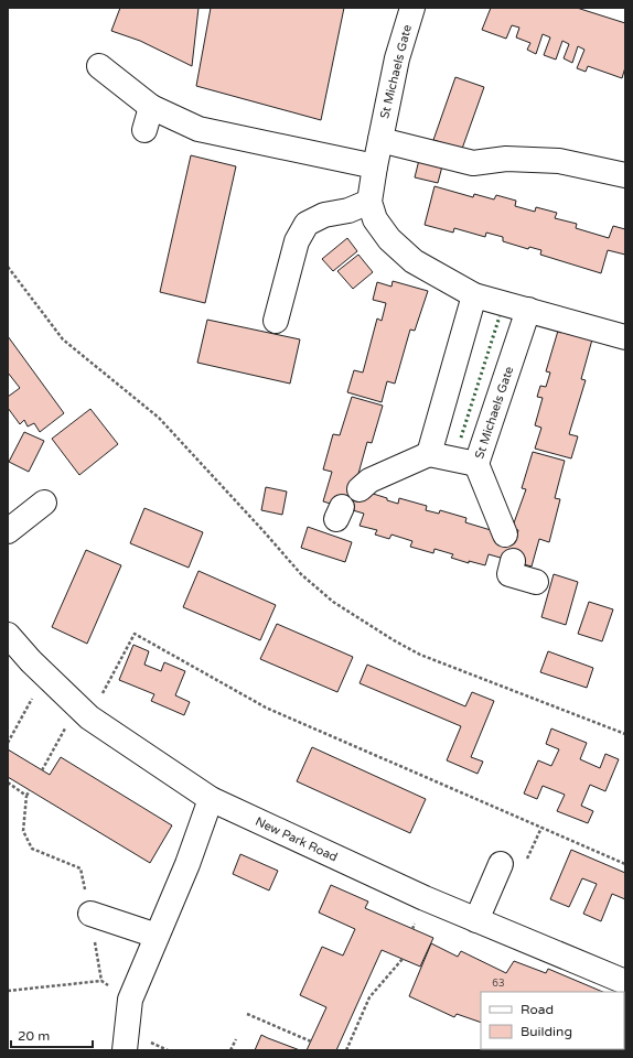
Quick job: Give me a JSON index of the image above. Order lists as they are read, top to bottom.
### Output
{
  "streets": {
    "street": ["St Michaels Gate", "New Park Road"]
  },
  "house_numbers": ["63"],
  "legend": ["Road", "Building"],
  "scale_bar": "20 m"
}
